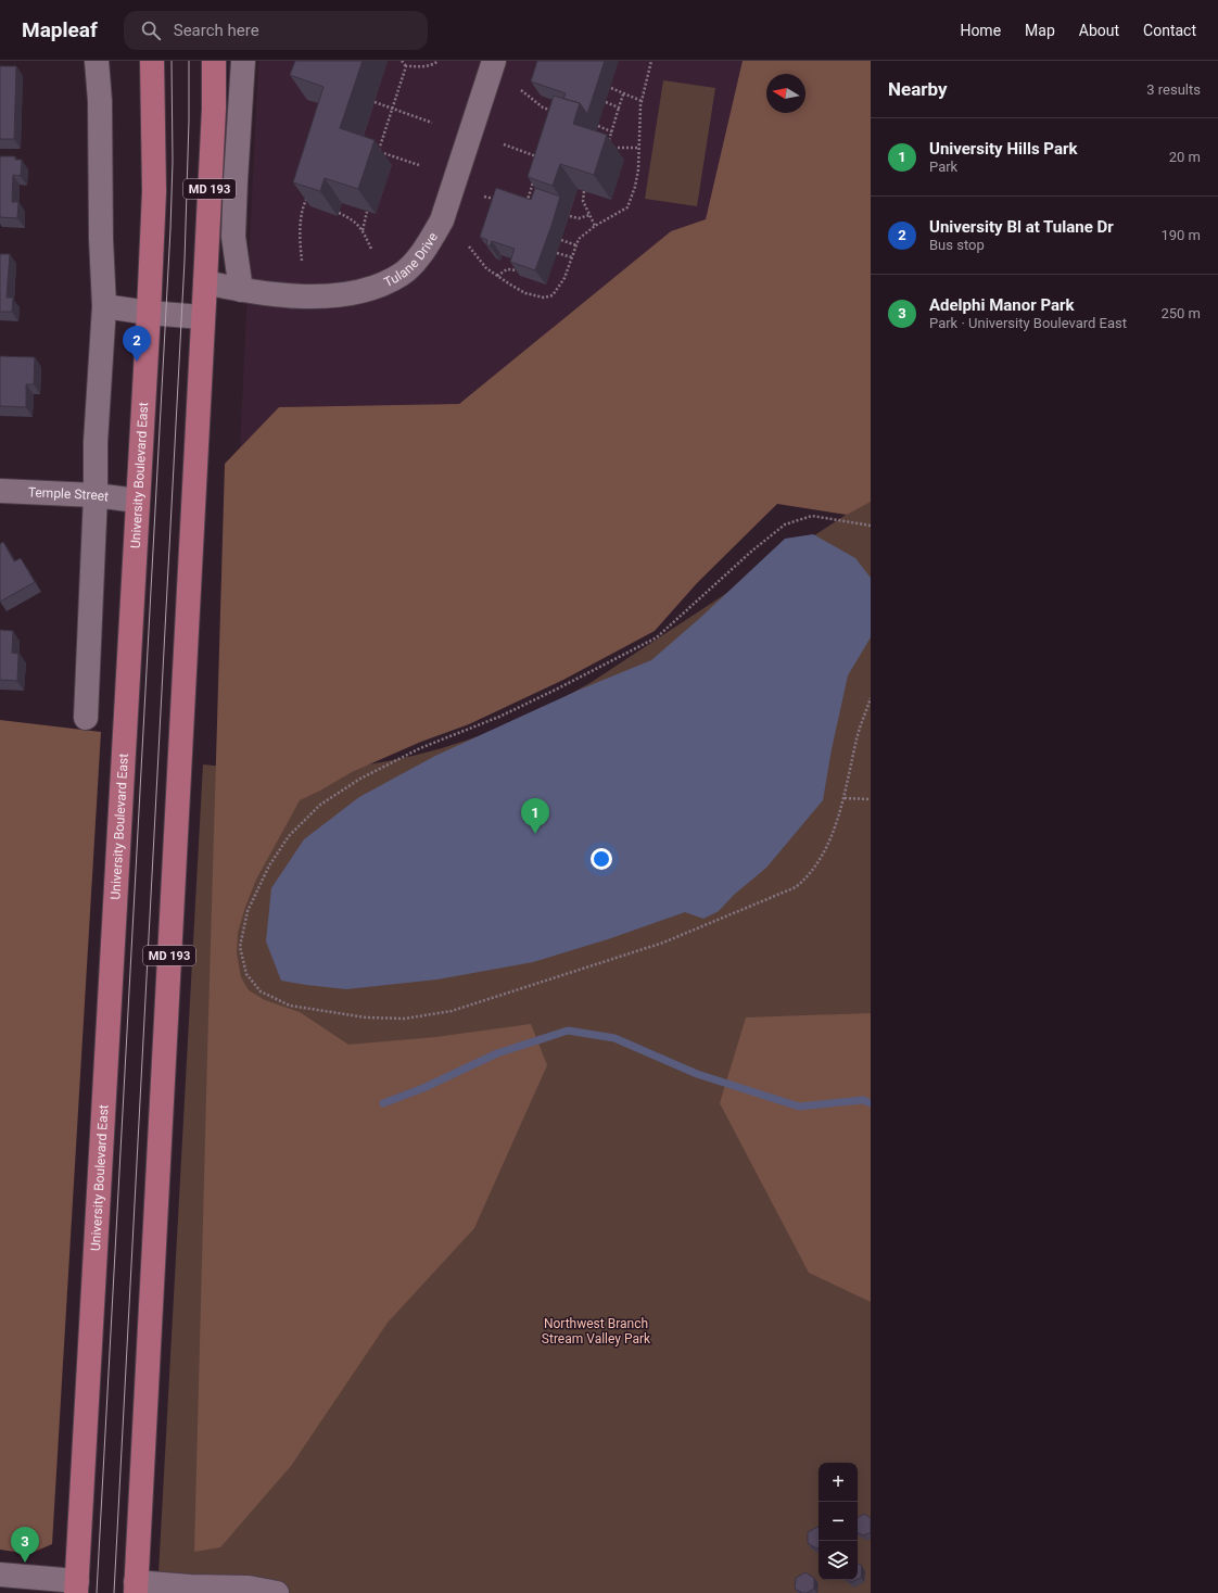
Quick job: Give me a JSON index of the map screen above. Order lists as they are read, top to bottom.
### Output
{
  "streets": {
    "main road": ["MD 193", "University Boulevard East"],
    "street": ["Tulane Drive", "Temple Street"]
  },
  "crossings": [
    ["MD 193", "Tulane Drive"],
    ["University Boulevard East", "Temple Street"]
  ],
  "parks": ["Northwest Branch Stream Valley Park"],
  "north": "left",
  "page": {
    "header": "Mapleaf",
    "search": "Search here",
    "nav": [
      "Home",
      "Map",
      "About",
      "Contact"
    ],
    "heading": ["Nearby", "3 results"],
    "list": [
      {
        "mark": "1",
        "name": "University Hills Park",
        "note": "Park",
        "value": "20 m"
      },
      {
        "mark": "2",
        "name": "University Bl at Tulane Dr",
        "note": "Bus stop",
        "value": "190 m"
      },
      {
        "mark": "3",
        "name": "Adelphi Manor Park",
        "note": "Park · University Boulevard East",
        "value": "250 m"
      }
    ],
    "pins": ["2", "1", "3"],
    "map_buttons": ["+", "−"]
  }
}
